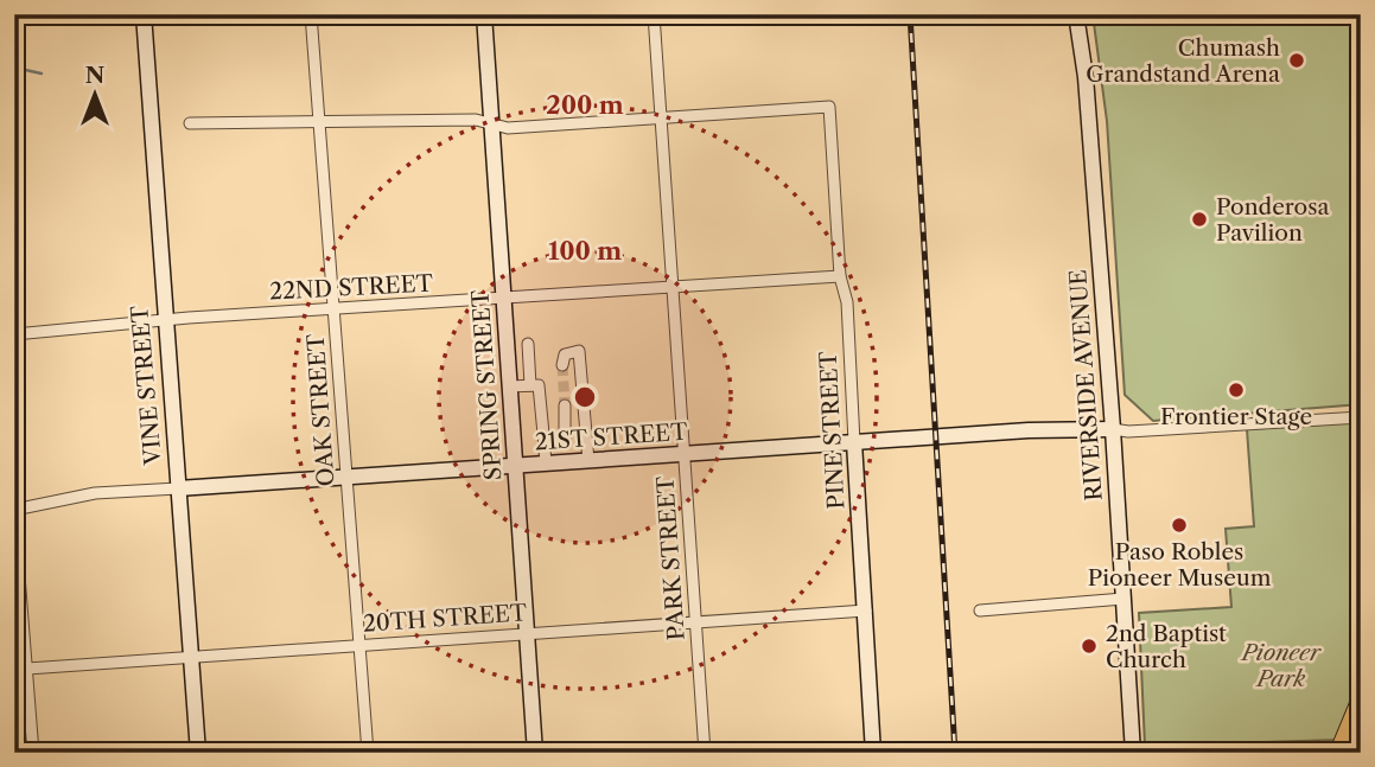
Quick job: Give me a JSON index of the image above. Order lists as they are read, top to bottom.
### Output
{
  "streets": {
    "street": [
      "22ND STREET",
      "VINE STREET",
      "SPRING STREET",
      "RIVERSIDE AVENUE",
      "OAK STREET",
      "PINE STREET",
      "21ST STREET",
      "PARK STREET",
      "20TH STREET"
    ]
  },
  "crossings": [
    ["22ND STREET", "VINE STREET"],
    ["22ND STREET", "SPRING STREET"],
    ["22ND STREET", "OAK STREET"],
    ["22ND STREET", "PINE STREET"],
    ["22ND STREET", "PARK STREET"],
    ["VINE STREET", "21ST STREET"],
    ["VINE STREET", "20TH STREET"],
    ["SPRING STREET", "21ST STREET"],
    ["SPRING STREET", "20TH STREET"],
    ["RIVERSIDE AVENUE", "21ST STREET"],
    ["OAK STREET", "21ST STREET"],
    ["OAK STREET", "20TH STREET"],
    ["PINE STREET", "21ST STREET"],
    ["PINE STREET", "PARK STREET"],
    ["PINE STREET", "20TH STREET"],
    ["21ST STREET", "PARK STREET"],
    ["PARK STREET", "20TH STREET"]
  ],
  "parks": ["Pioneer Park"],
  "places": [
    "Chumash Grandstand Arena",
    "Ponderosa Pavilion",
    "Frontier Stage",
    "Paso Robles Pioneer Museum",
    "2nd Baptist Church"
  ],
  "north": "top",
  "rings": ["200 m", "100 m"]
}
